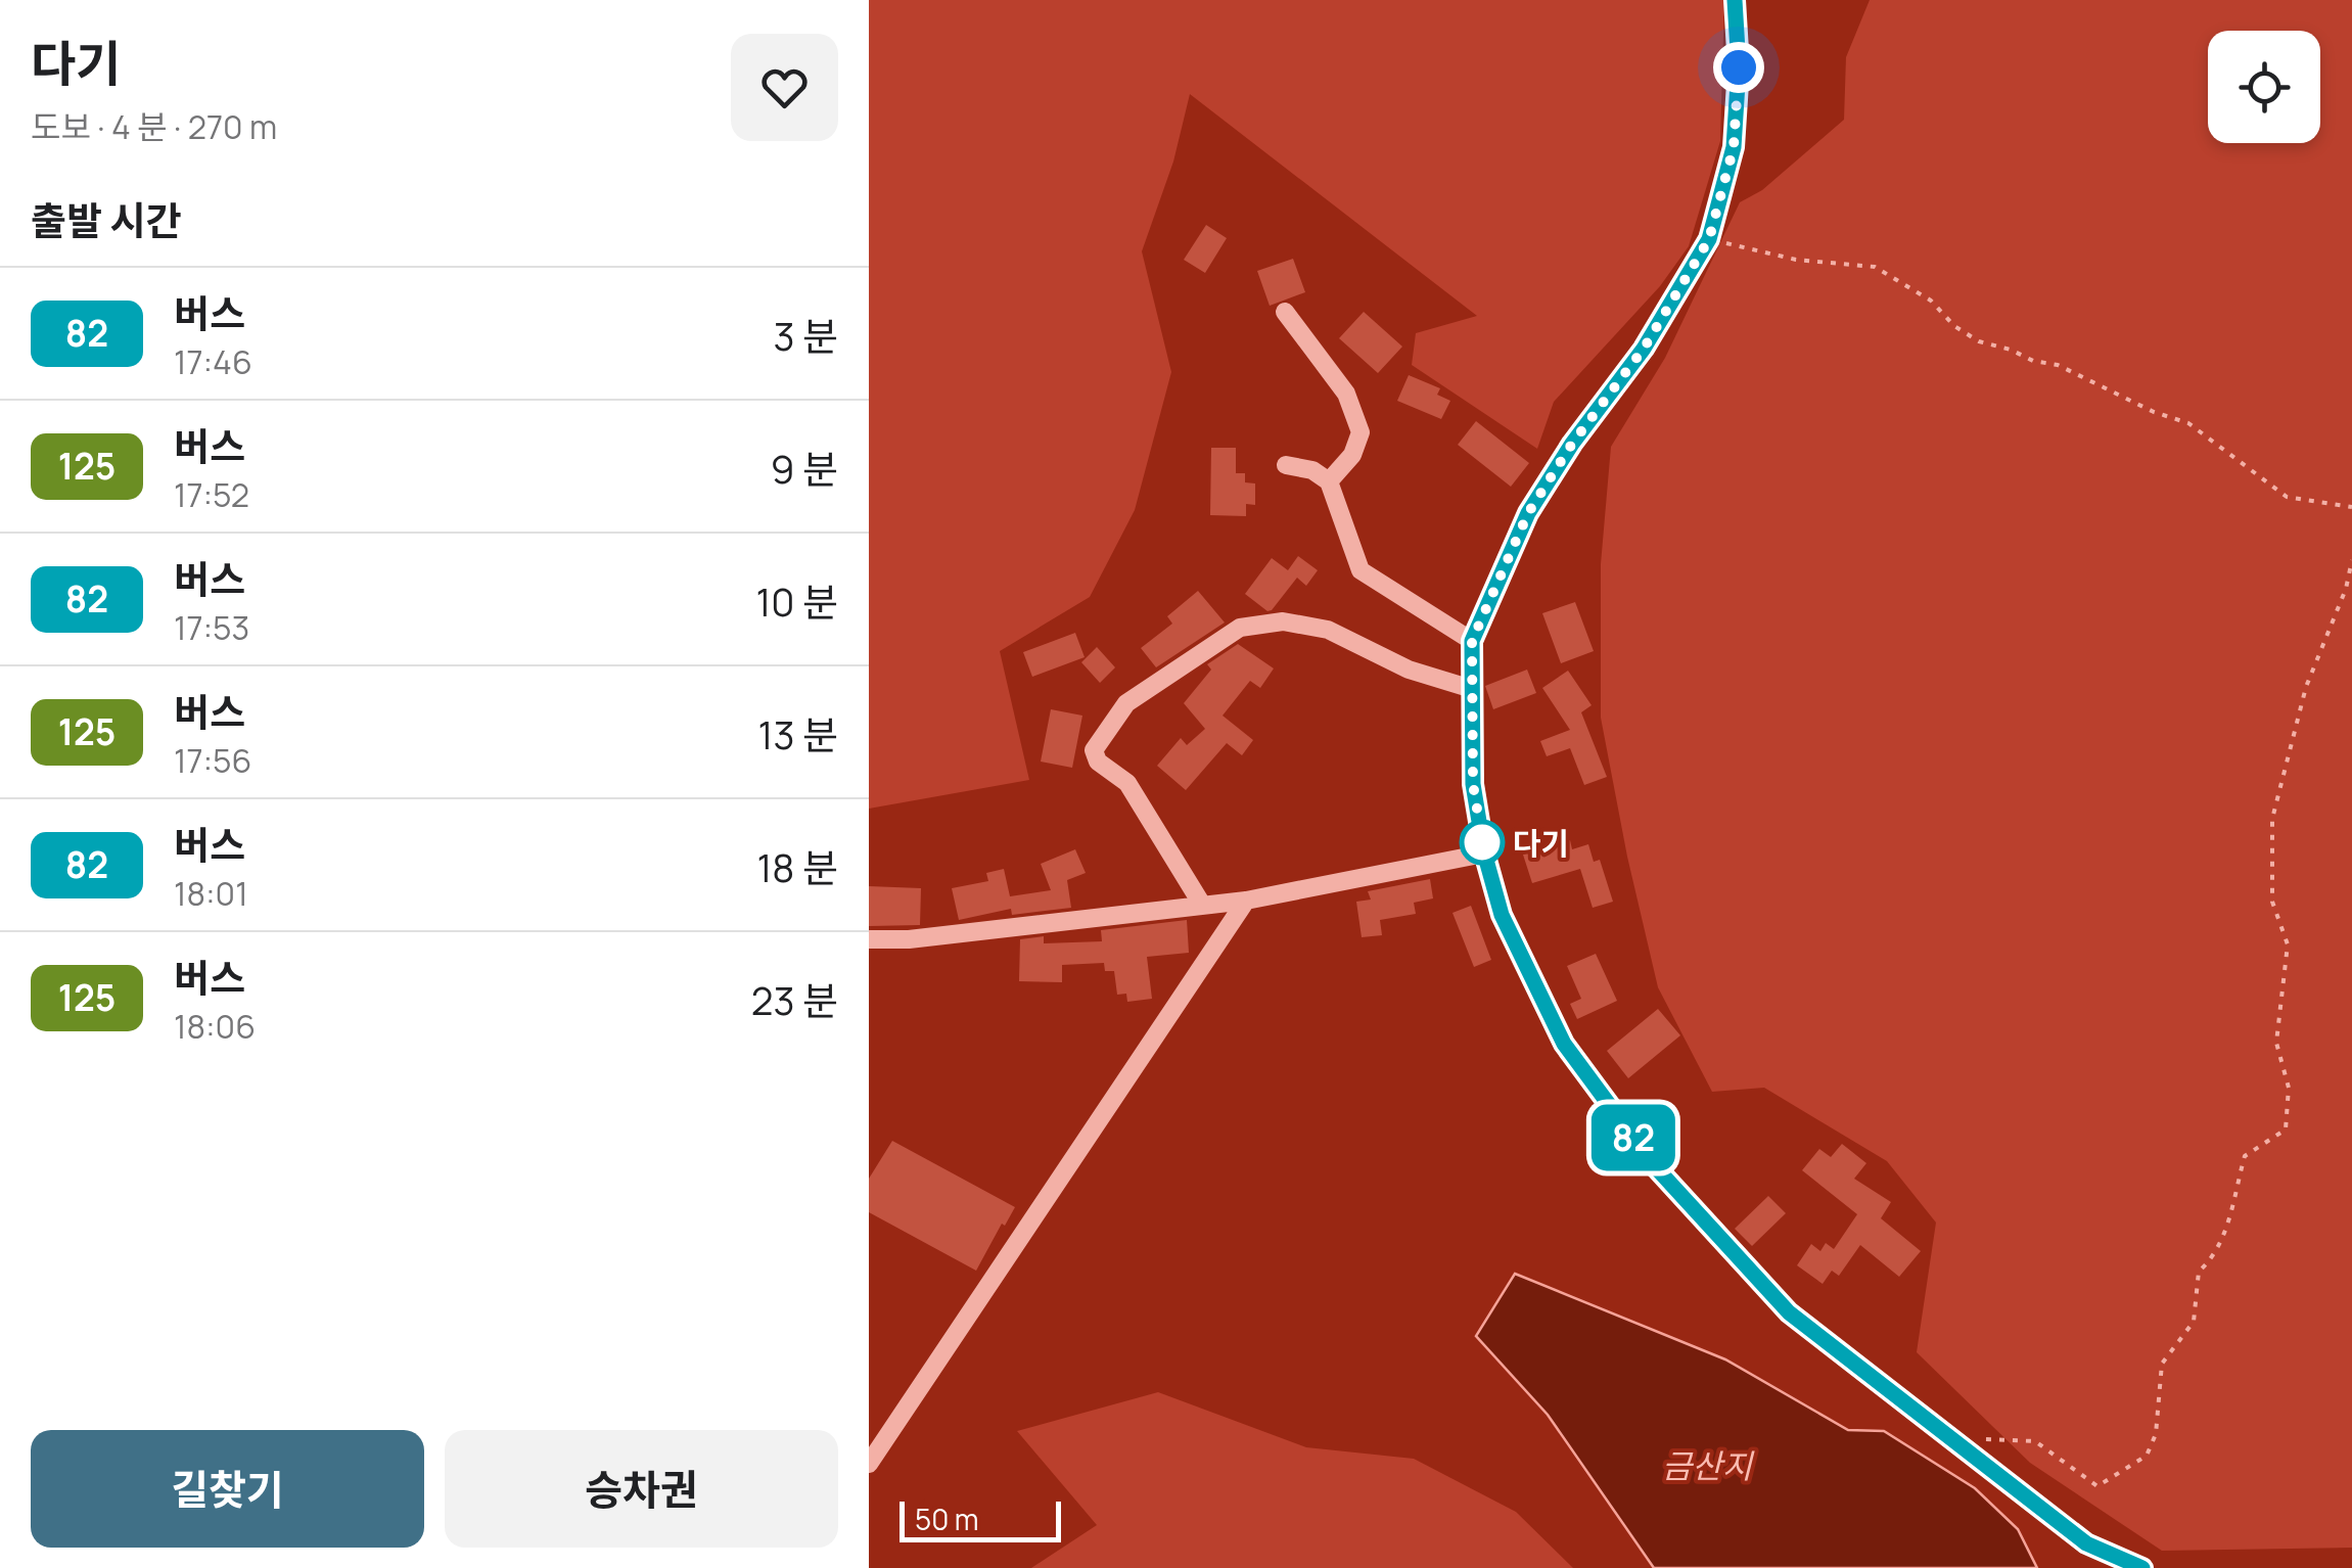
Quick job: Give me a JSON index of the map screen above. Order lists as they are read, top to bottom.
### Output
{
  "water": ["금산지"],
  "places": ["다기"],
  "lines": ["bus line 82"],
  "scale_bar": "50 m",
  "page": {
    "heading": [
      ["다기", "도보 · 4 분 · 270 m"],
      "출발 시간"
    ],
    "on_map": "82",
    "list": [
      {
        "mark": "82",
        "name": "버스",
        "note": "17:46",
        "value": "3 분"
      },
      {
        "mark": "125",
        "name": "버스",
        "note": "17:52",
        "value": "9 분"
      },
      {
        "mark": "82",
        "name": "버스",
        "note": "17:53",
        "value": "10 분"
      },
      {
        "mark": "125",
        "name": "버스",
        "note": "17:56",
        "value": "13 분"
      },
      {
        "mark": "82",
        "name": "버스",
        "note": "18:01",
        "value": "18 분"
      },
      {
        "mark": "125",
        "name": "버스",
        "note": "18:06",
        "value": "23 분"
      }
    ],
    "buttons": ["길찾기", "승차권"],
    "scale": "50 m"
  }
}
